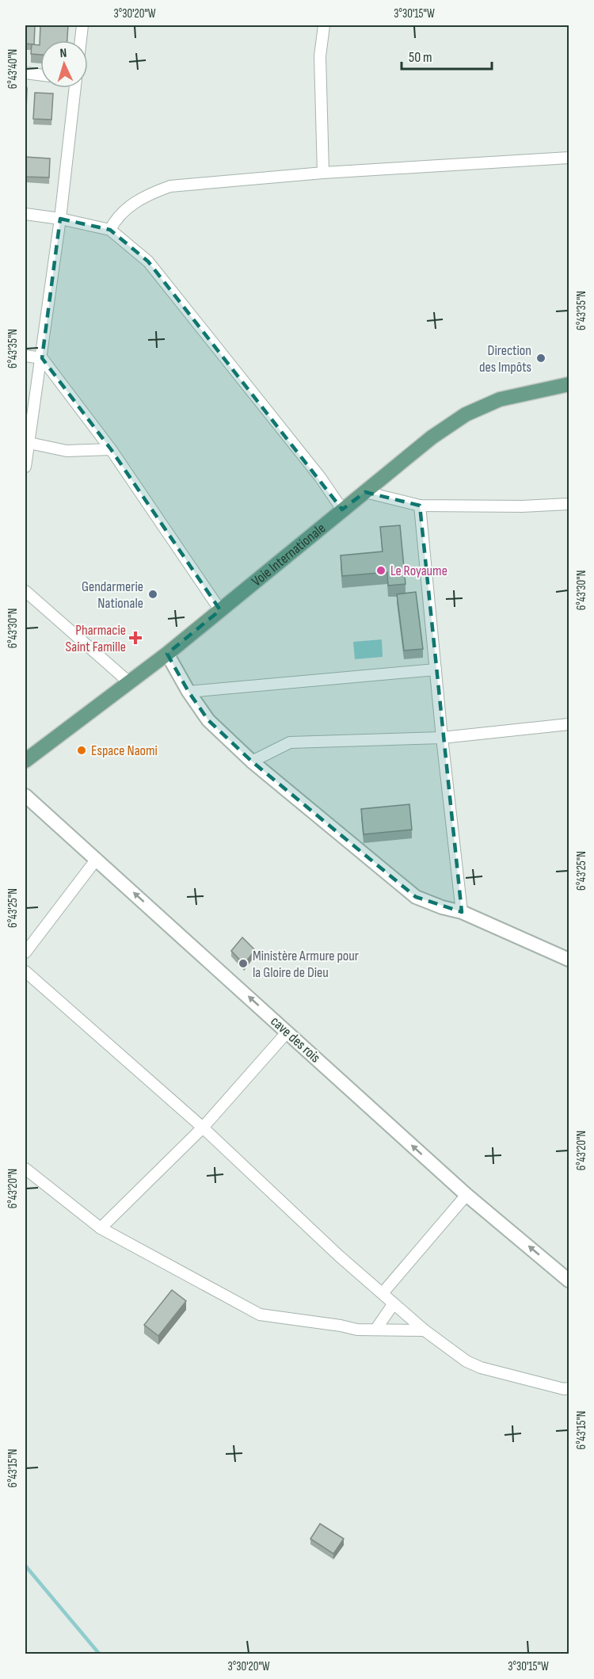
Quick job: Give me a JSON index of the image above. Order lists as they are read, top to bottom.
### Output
{
  "streets": {
    "main road": ["Voie Internationale"],
    "street": ["cave des rois"]
  },
  "one_way": ["cave des rois"],
  "places": {
    "other": [
      "Direction des Impôts",
      "Le Royaume",
      "Gendarmerie Nationale",
      "Espace Naomi",
      "Ministère Armure pour la Gloire de Dieu"
    ],
    "health": ["Pharmacie Saint Famille"]
  },
  "scale_bar": "50 m",
  "north": "top",
  "coordinates": [
    "3°30'20\"W",
    "3°30'15\"W",
    "6°43'40\"N",
    "6°43'35\"N",
    "6°43'30\"N",
    "6°43'25\"N",
    "6°43'20\"N",
    "6°43'15\"N"
  ]
}
